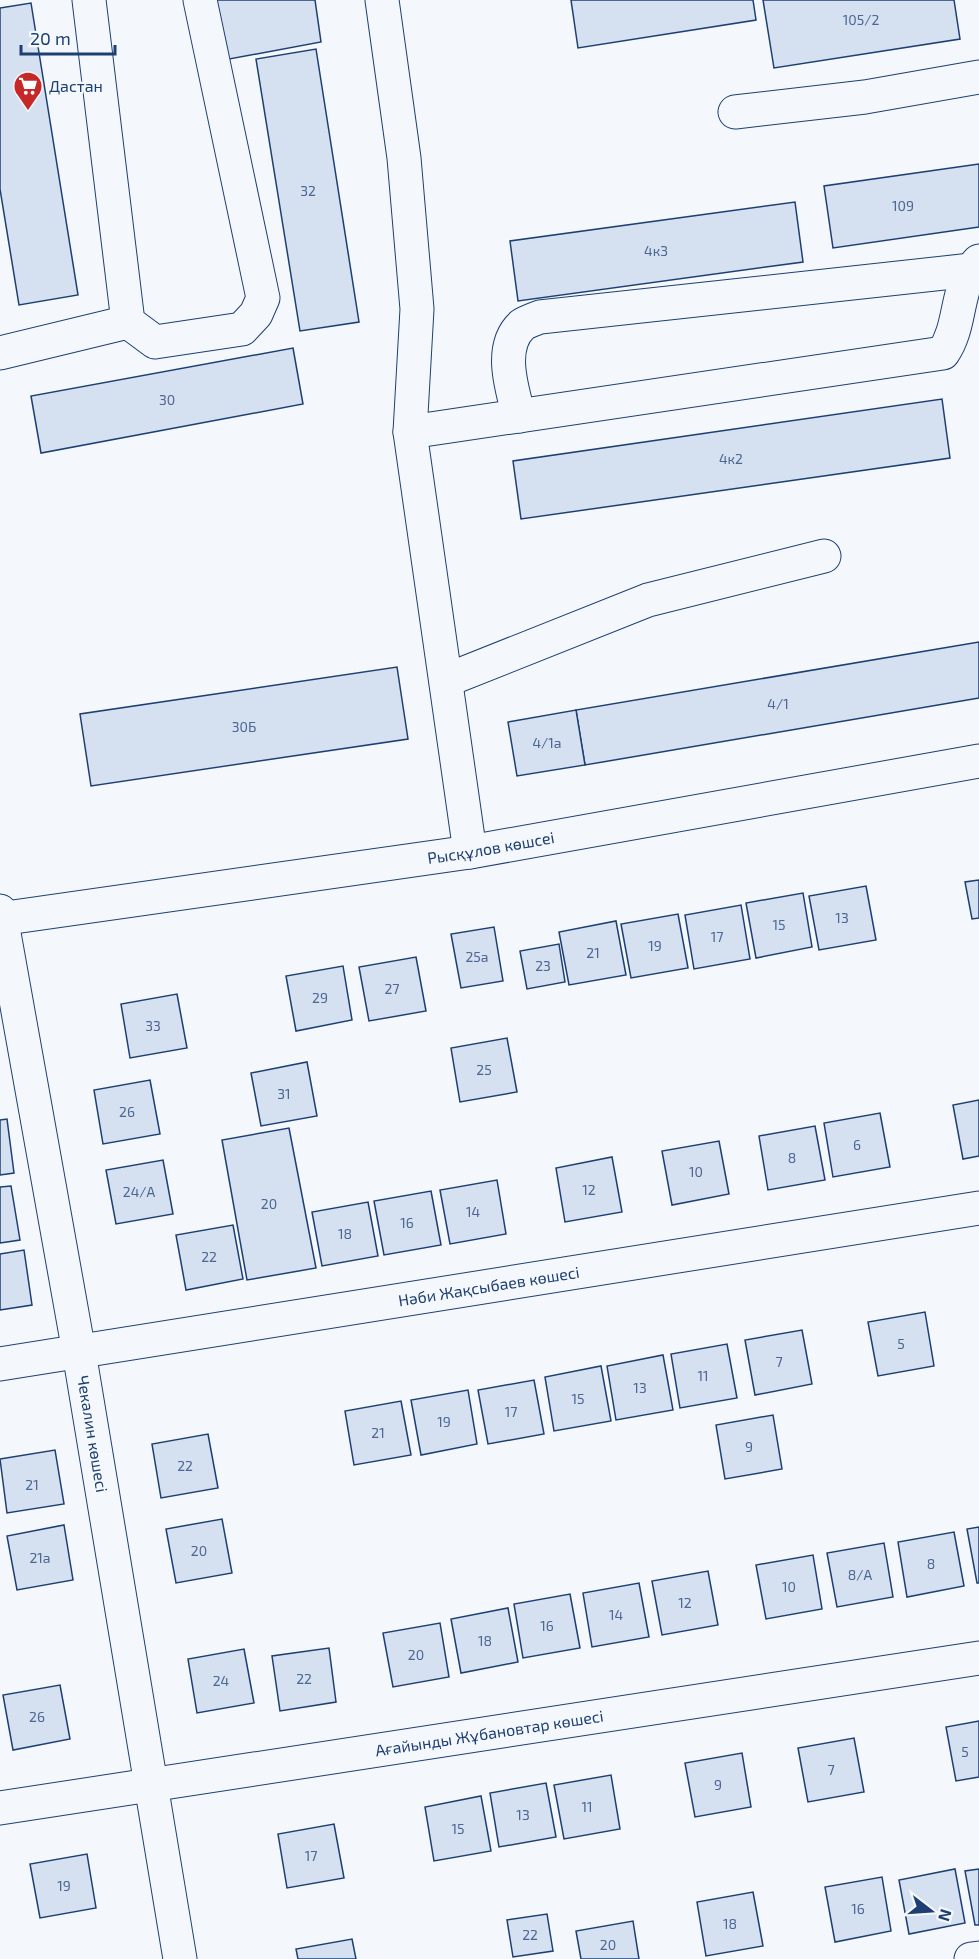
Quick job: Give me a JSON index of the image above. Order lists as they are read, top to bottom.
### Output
{
  "streets": {
    "street": [
      "Рысқұлов көшсеі",
      "Нәби Жақсыбаев көшесі",
      "Чекалин көшесі",
      "Ағайынды Жұбановтар көшесі"
    ]
  },
  "crossings": [
    ["Рысқұлов көшсеі", "Чекалин көшесі"],
    ["Нәби Жақсыбаев көшесі", "Чекалин көшесі"],
    ["Чекалин көшесі", "Ағайынды Жұбановтар көшесі"]
  ],
  "places": {
    "supermarket": ["Дастан"]
  },
  "house_numbers": [
    "105/2",
    "32",
    "109",
    "4к3",
    "30",
    "4к2",
    "4/1",
    "30Б",
    "4/1а",
    "13",
    "15",
    "17",
    "19",
    "21",
    "25а",
    "23",
    "27",
    "29",
    "33",
    "25",
    "31",
    "26",
    "6",
    "8",
    "10",
    "12",
    "24/А",
    "20",
    "14",
    "16",
    "18",
    "22",
    "5",
    "7",
    "11",
    "13",
    "15",
    "17",
    "19",
    "21",
    "9",
    "22",
    "21",
    "20",
    "21а",
    "8",
    "8/А",
    "10",
    "12",
    "14",
    "16",
    "18",
    "20",
    "22",
    "24",
    "26",
    "5",
    "7",
    "9",
    "11",
    "13",
    "15",
    "17",
    "19",
    "16",
    "18",
    "22",
    "20"
  ],
  "scale_bar": "20 m",
  "north": "right"
}
